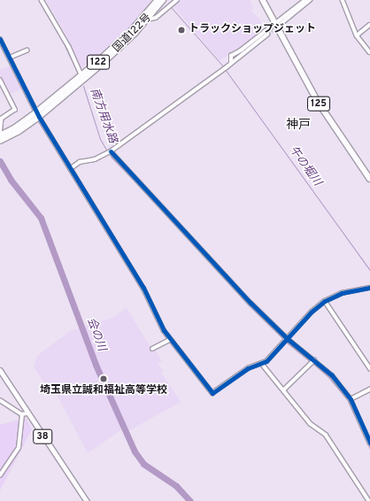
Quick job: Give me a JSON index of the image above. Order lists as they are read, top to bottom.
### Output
{
  "streets": {
    "highway": ["国道122号", "122", "125"],
    "main road": ["38"]
  },
  "districts": ["神戸"],
  "water": ["南方用水路", "午の堀川", "会の川"],
  "places": ["トラックショップジェット", "埼玉県立誠和福祉高等学校"]
}
